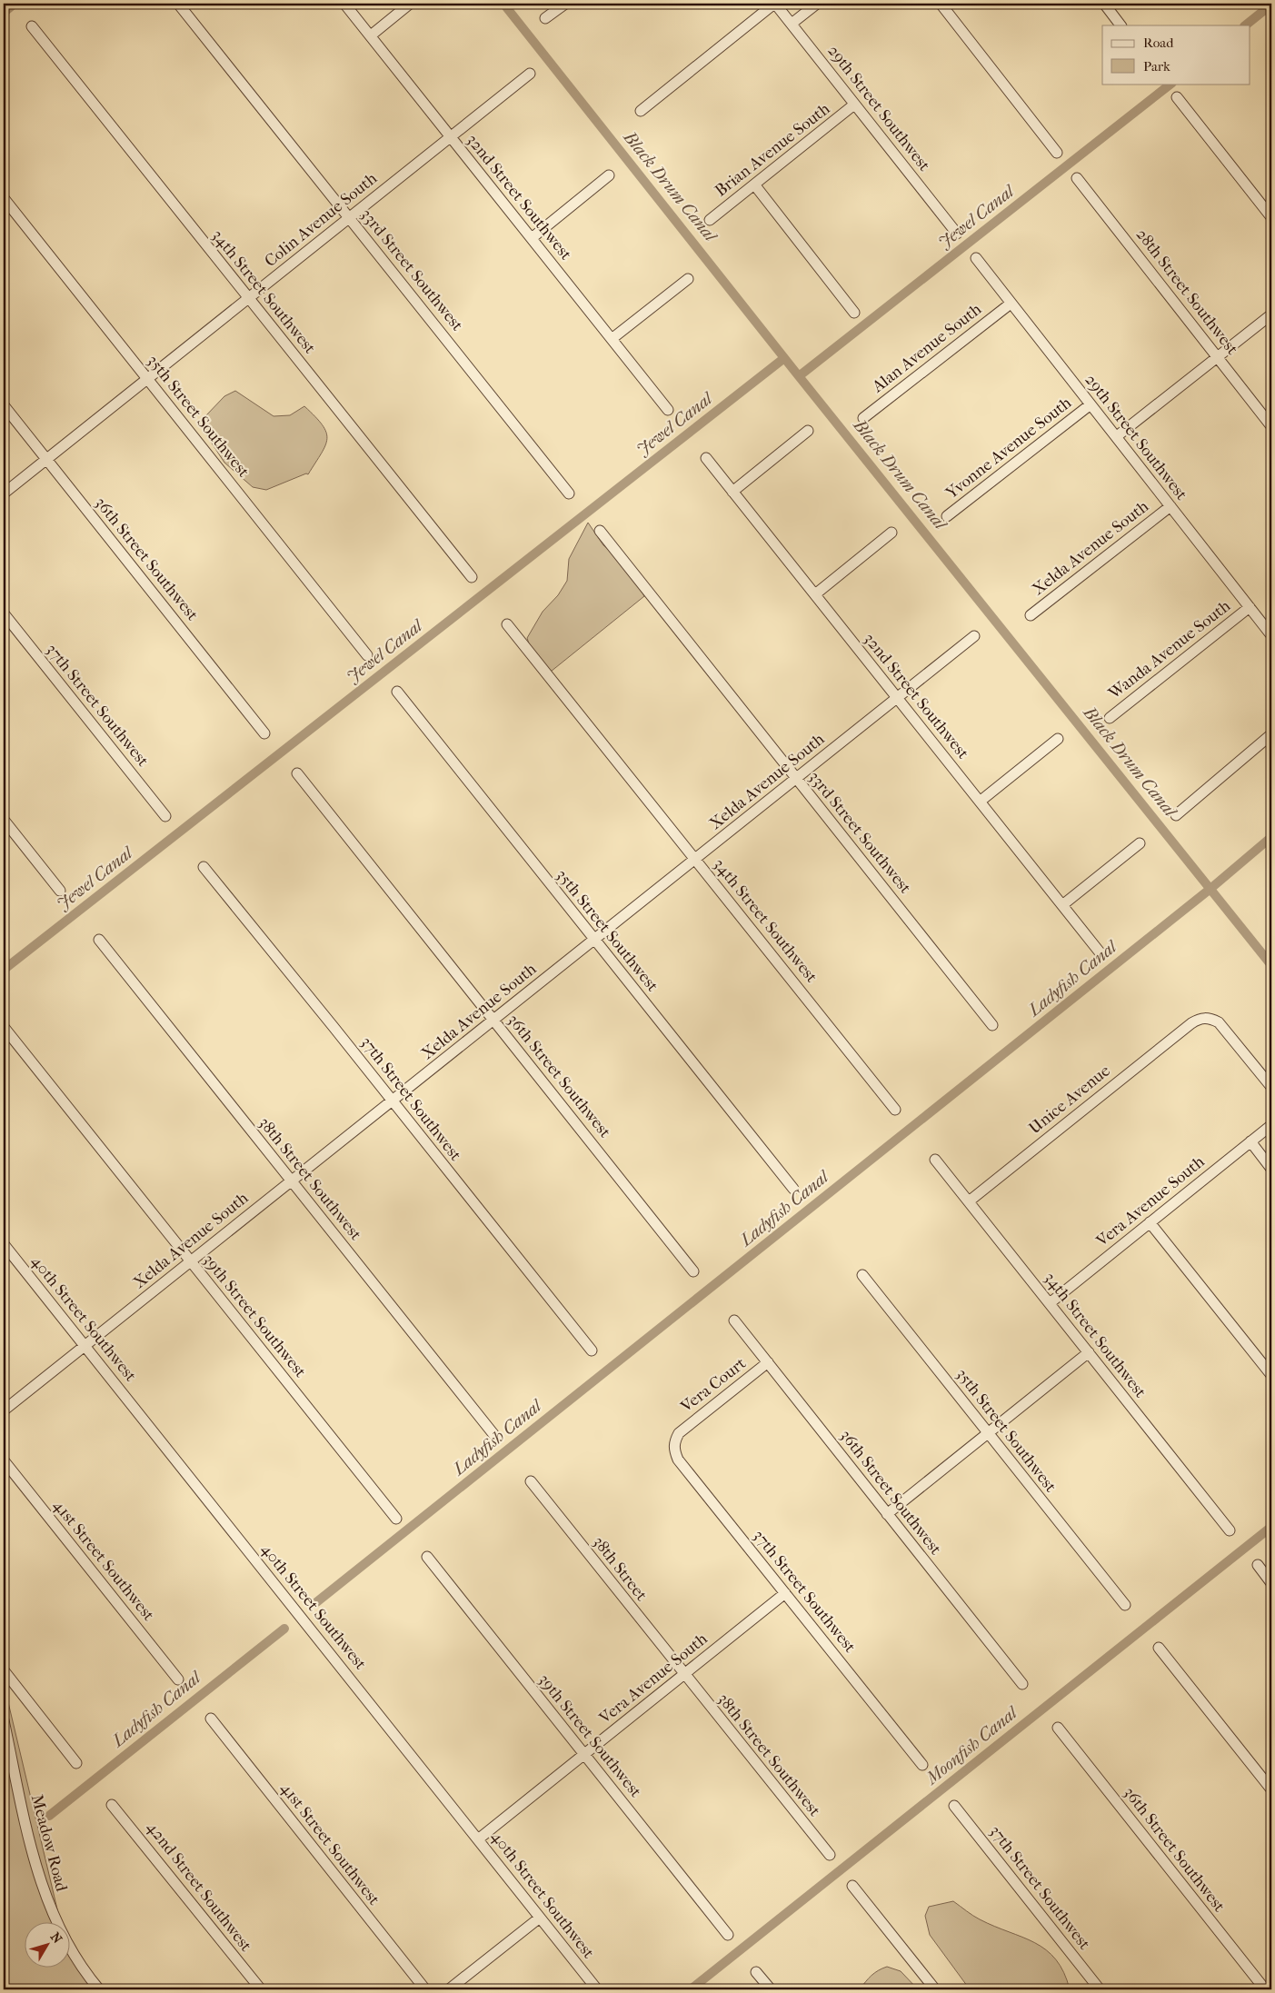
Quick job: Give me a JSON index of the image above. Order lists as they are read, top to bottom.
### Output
{
  "streets": {
    "street": [
      "29th Street Southwest",
      "Brian Avenue South",
      "32nd Street Southwest",
      "Colin Avenue South",
      "33rd Street Southwest",
      "34th Street Southwest",
      "28th Street Southwest",
      "Alan Avenue South",
      "35th Street Southwest",
      "Yvonne Avenue South",
      "Xelda Avenue South",
      "36th Street Southwest",
      "Wanda Avenue South",
      "37th Street Southwest",
      "Unice Avenue",
      "38th Street Southwest",
      "Vera Avenue South",
      "39th Street Southwest",
      "40th Street Southwest",
      "Vera Court",
      "41st Street Southwest",
      "38th Street",
      "Meadow Road",
      "42nd Street Southwest"
    ]
  },
  "crossings": [
    ["29th Street Southwest", "Brian Avenue South"],
    ["29th Street Southwest", "Alan Avenue South"],
    ["29th Street Southwest", "Yvonne Avenue South"],
    ["29th Street Southwest", "Xelda Avenue South"],
    ["29th Street Southwest", "Wanda Avenue South"],
    ["32nd Street Southwest", "Colin Avenue South"],
    ["32nd Street Southwest", "Xelda Avenue South"],
    ["Colin Avenue South", "33rd Street Southwest"],
    ["Colin Avenue South", "34th Street Southwest"],
    ["Colin Avenue South", "35th Street Southwest"],
    ["Colin Avenue South", "36th Street Southwest"],
    ["33rd Street Southwest", "Xelda Avenue South"],
    ["34th Street Southwest", "Xelda Avenue South"],
    ["34th Street Southwest", "Unice Avenue"],
    ["34th Street Southwest", "Vera Avenue South"],
    ["35th Street Southwest", "Xelda Avenue South"],
    ["Xelda Avenue South", "36th Street Southwest"],
    ["Xelda Avenue South", "37th Street Southwest"],
    ["Xelda Avenue South", "38th Street Southwest"],
    ["Xelda Avenue South", "39th Street Southwest"],
    ["Xelda Avenue South", "40th Street Southwest"],
    ["36th Street Southwest", "Vera Court"],
    ["37th Street Southwest", "Vera Avenue South"],
    ["37th Street Southwest", "Vera Court"],
    ["38th Street Southwest", "Vera Avenue South"],
    ["38th Street Southwest", "38th Street"],
    ["Vera Avenue South", "39th Street Southwest"],
    ["Vera Avenue South", "40th Street Southwest"],
    ["Vera Avenue South", "38th Street"]
  ],
  "water": [
    "Black Drum Canal",
    "Jewel Canal",
    "Ladyfish Canal",
    "Moonfish Canal"
  ],
  "legend": ["Road", "Park"],
  "north": "top right"
}
